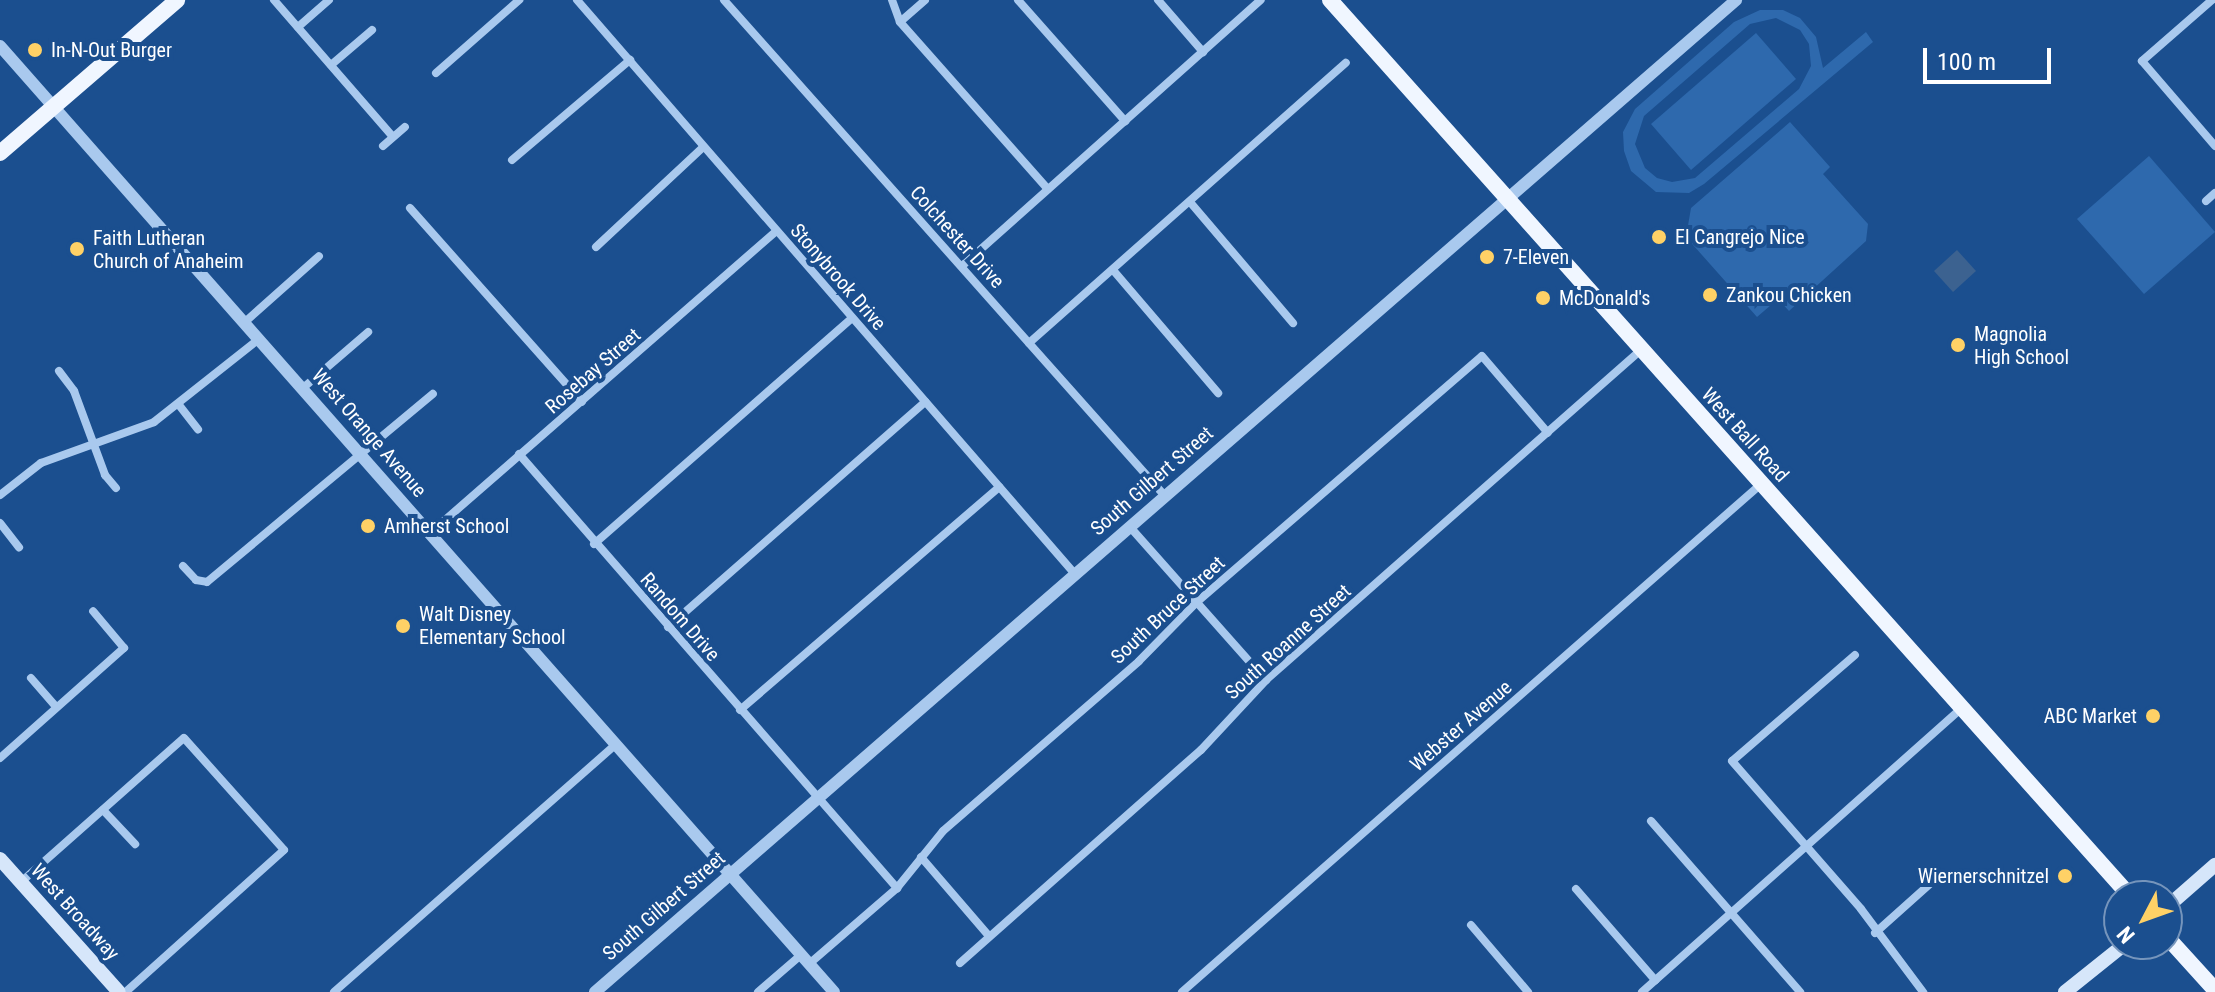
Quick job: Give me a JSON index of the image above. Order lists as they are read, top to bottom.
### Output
{
  "streets": {
    "main road": ["West Ball Road", "West Broadway"],
    "street": [
      "Colchester Drive",
      "Stonybrook Drive",
      "Rosebay Street",
      "West Orange Avenue",
      "South Gilbert Street",
      "South Bruce Street",
      "Random Drive",
      "South Roanne Street",
      "Webster Avenue"
    ]
  },
  "crossings": [
    ["Colchester Drive", "South Gilbert Street"],
    ["Stonybrook Drive", "Rosebay Street"],
    ["Stonybrook Drive", "South Gilbert Street"],
    ["Rosebay Street", "West Orange Avenue"],
    ["Rosebay Street", "Random Drive"],
    ["West Orange Avenue", "South Gilbert Street"],
    ["West Orange Avenue", "South Bruce Street"],
    ["West Ball Road", "South Gilbert Street"],
    ["West Ball Road", "South Roanne Street"],
    ["West Ball Road", "Webster Avenue"],
    ["South Gilbert Street", "Random Drive"],
    ["South Bruce Street", "Random Drive"],
    ["South Bruce Street", "South Roanne Street"]
  ],
  "places": [
    "In-N-Out Burger",
    "El Cangrejo Nice",
    "Faith Lutheran Church of Anaheim",
    "7-Eleven",
    "Zankou Chicken",
    "McDonald's",
    "Magnolia High School",
    "Amherst School",
    "Walt Disney Elementary School",
    "ABC Market",
    "Wiernerschnitzel"
  ],
  "scale_bar": "100 m",
  "north": "bottom left"
}
